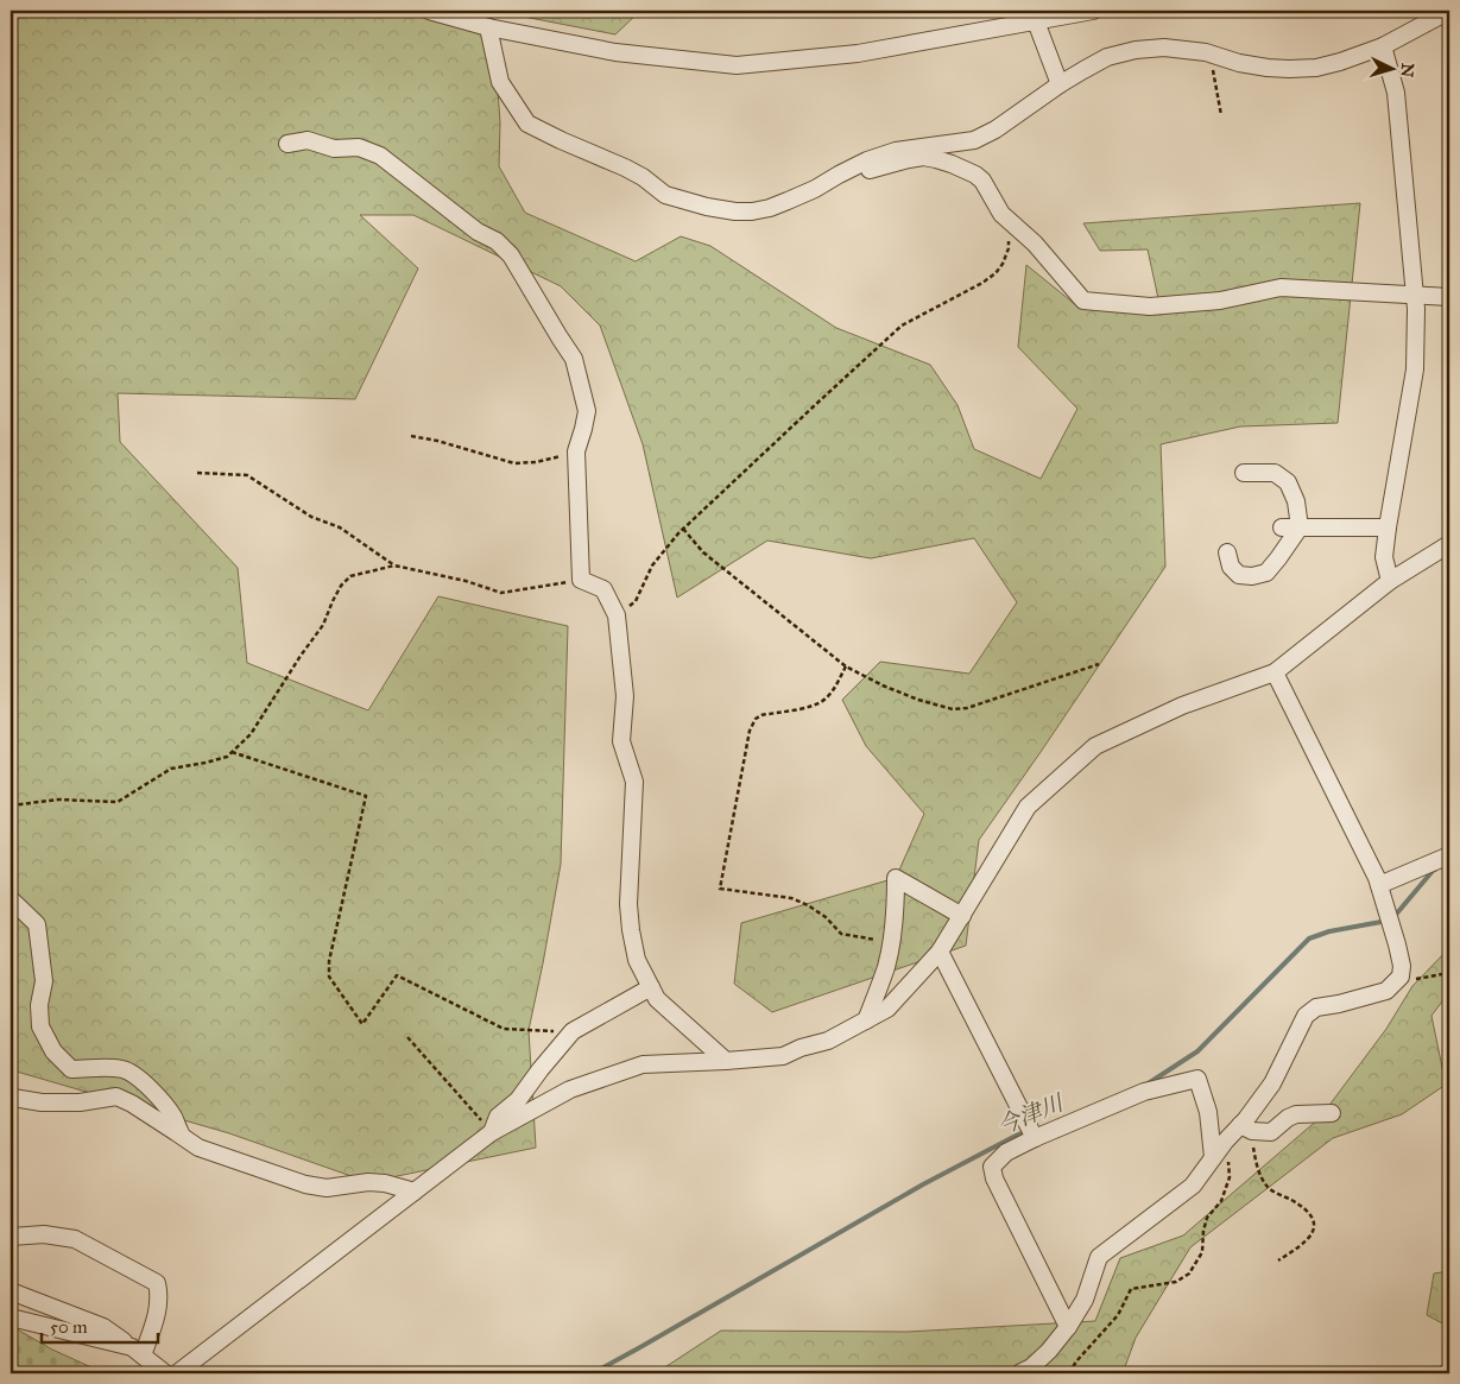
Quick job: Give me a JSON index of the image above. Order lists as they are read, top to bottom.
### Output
{
  "water": ["今津川"],
  "scale_bar": "50 m",
  "north": "right"
}
